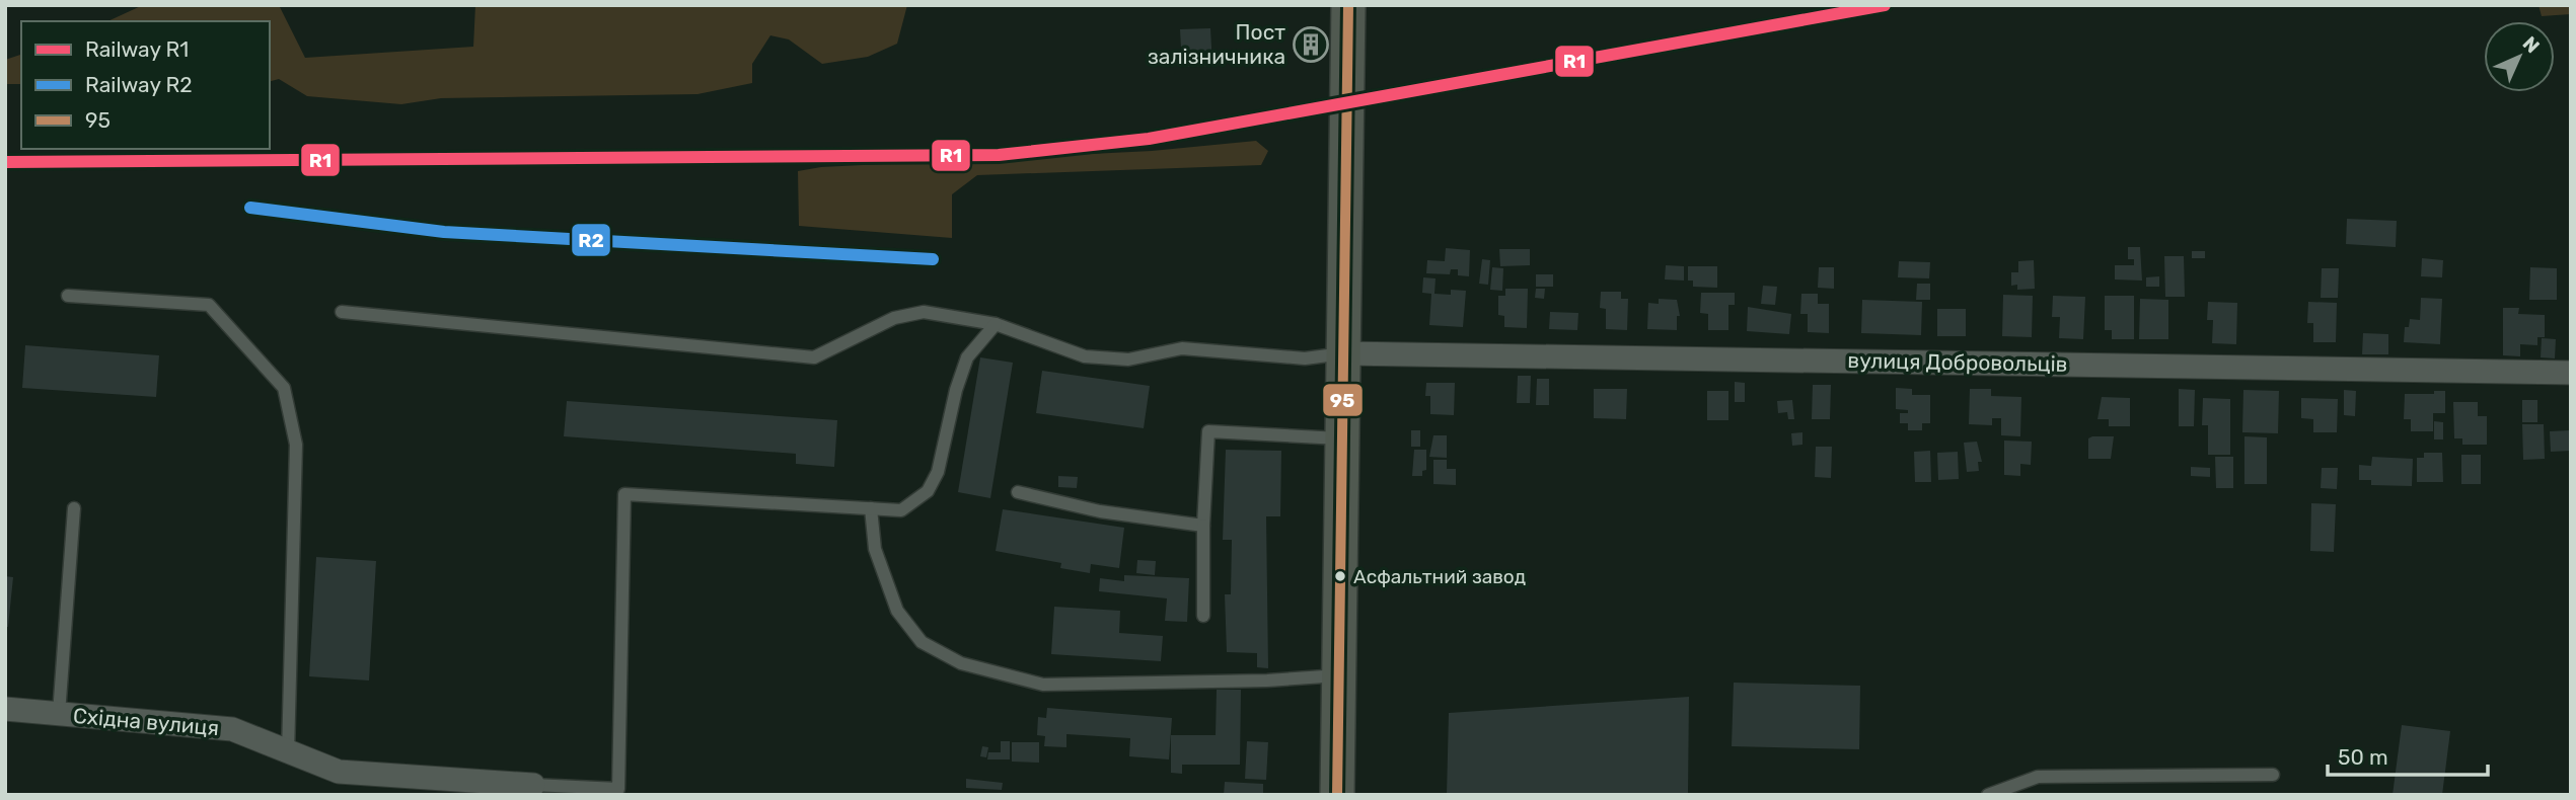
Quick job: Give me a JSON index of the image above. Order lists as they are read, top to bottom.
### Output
{
  "streets": {
    "street": ["вулиця Добровольців", "Східна вулиця"]
  },
  "places": {
    "building": ["Пост залізничника"],
    "other": ["Асфальтний завод"]
  },
  "lines": ["rail line R1", "transit line 95", "rail line R2"],
  "legend": ["Railway R1", "Railway R2", "95"],
  "scale_bar": "50 m",
  "north": "top right"
}
